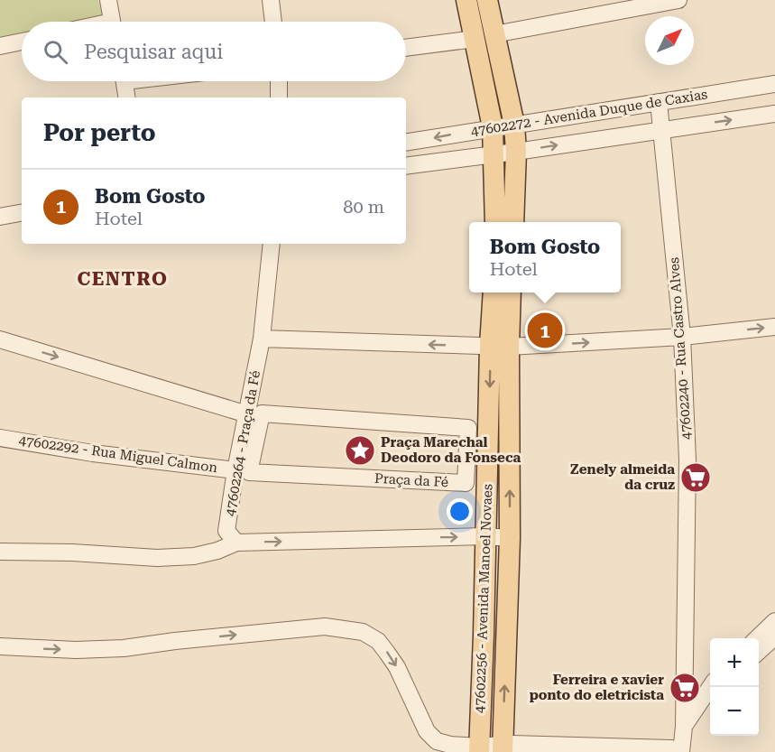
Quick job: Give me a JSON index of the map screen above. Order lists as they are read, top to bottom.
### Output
{
  "streets": {
    "main road": ["47602256 - Avenida Manoel Novaes"],
    "street": [
      "47602272 - Avenida Duque de Caxias",
      "47602240 - Rua Castro Alves",
      "47602264 - Praça da Fé",
      "47602292 - Rua Miguel Calmon",
      "Praça da Fé"
    ]
  },
  "crossings": [
    ["47602272 - Avenida Duque de Caxias", "47602240 - Rua Castro Alves"],
    ["47602264 - Praça da Fé", "47602292 - Rua Miguel Calmon"]
  ],
  "districts": ["CENTRO"],
  "places": {
    "place": ["Praça Marechal Deodoro da Fonseca"],
    "supermarket": ["Zenely almeida da cruz", "Ferreira e xavier ponto do eletricista"]
  },
  "north": "top right",
  "page": {
    "search": "Pesquisar aqui",
    "heading": "Por perto",
    "list": [
      {
        "mark": "1",
        "name": "Bom Gosto",
        "note": "Hotel",
        "value": "80 m"
      }
    ],
    "popup": ["Bom Gosto", "Hotel"],
    "pins": "1",
    "map_buttons": ["+", "−"]
  }
}
